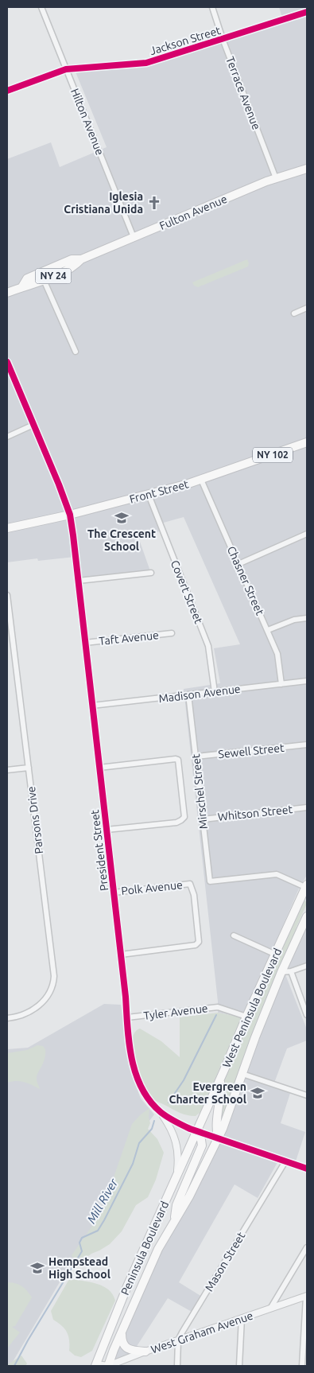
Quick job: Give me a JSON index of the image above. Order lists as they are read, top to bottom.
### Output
{
  "streets": {
    "main road": [
      "Fulton Avenue",
      "NY 24",
      "NY 102",
      "Front Street",
      "West Peninsula Boulevard",
      "Peninsula Boulevard"
    ],
    "street": [
      "Jackson Street",
      "Terrace Avenue",
      "Hilton Avenue",
      "Chasner Street",
      "Covert Street",
      "Taft Avenue",
      "Madison Avenue",
      "Sewell Street",
      "Mirschel Street",
      "Whitson Street",
      "Parsons Drive",
      "President Street",
      "Polk Avenue",
      "Tyler Avenue",
      "Mason Street",
      "West Graham Avenue"
    ]
  },
  "crossings": [
    ["Jackson Street", "Terrace Avenue"],
    ["Jackson Street", "Hilton Avenue"],
    ["Terrace Avenue", "Fulton Avenue"],
    ["Hilton Avenue", "Fulton Avenue"],
    ["Front Street", "Chasner Street"],
    ["Front Street", "Covert Street"],
    ["Front Street", "President Street"],
    ["Chasner Street", "Madison Avenue"],
    ["Covert Street", "Madison Avenue"],
    ["Taft Avenue", "President Street"],
    ["Madison Avenue", "Mirschel Street"],
    ["Madison Avenue", "President Street"],
    ["Sewell Street", "Mirschel Street"],
    ["Mirschel Street", "Whitson Street"],
    ["Mirschel Street", "West Peninsula Boulevard"],
    ["President Street", "Polk Avenue"],
    ["President Street", "West Peninsula Boulevard"],
    ["President Street", "Tyler Avenue"],
    ["President Street", "Peninsula Boulevard"],
    ["President Street", "Mason Street"],
    ["West Peninsula Boulevard", "Tyler Avenue"],
    ["West Peninsula Boulevard", "Peninsula Boulevard"],
    ["Peninsula Boulevard", "West Graham Avenue"],
    ["Mason Street", "West Graham Avenue"]
  ],
  "water": ["Mill River"],
  "places": {
    "church": ["Iglesia Cristiana Unida"],
    "school or university": ["The Crescent School", "Evergreen Charter School", "Hempstead High School"]
  }
}
